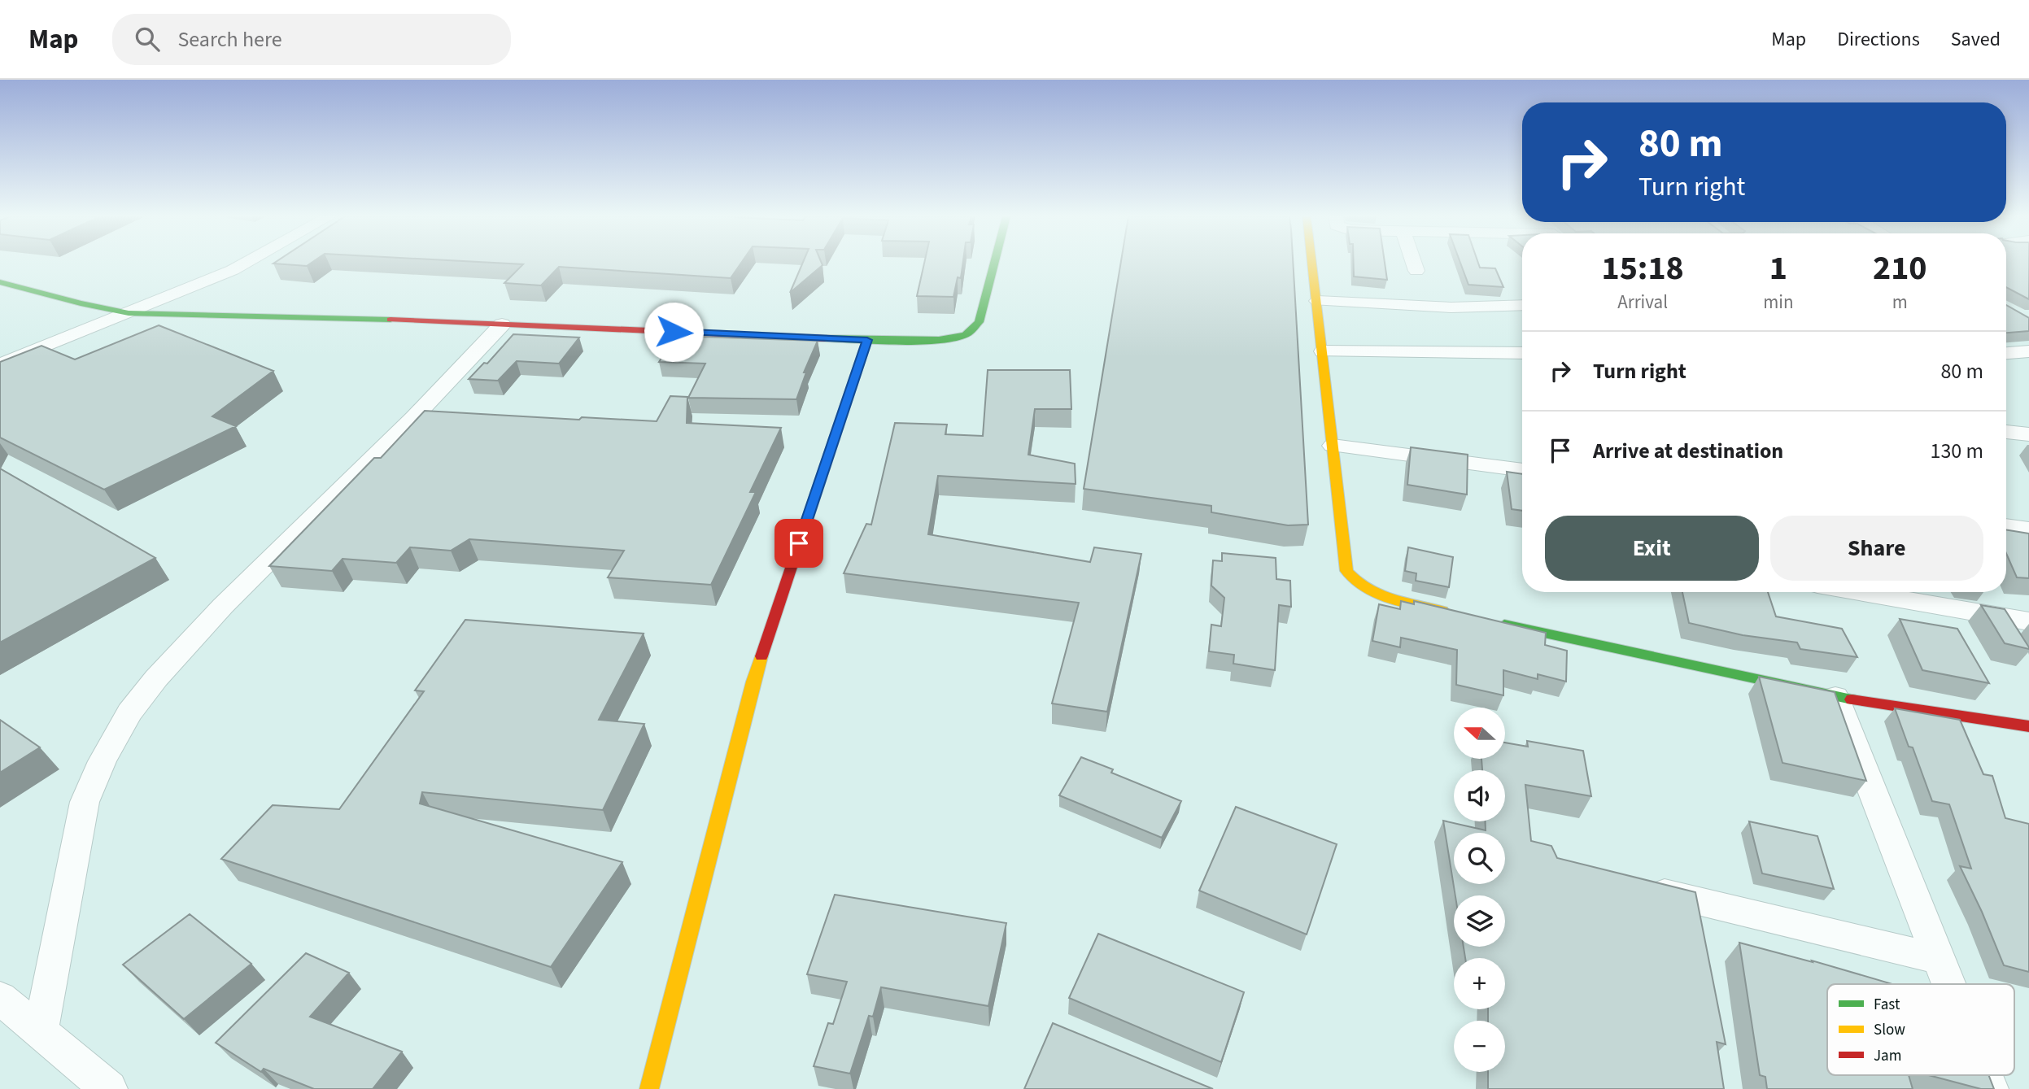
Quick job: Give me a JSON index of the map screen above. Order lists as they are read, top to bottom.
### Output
{
  "legend": ["Fast", "Slow", "Jam"],
  "north": "left",
  "page": {
    "header": "Map",
    "search": "Search here",
    "nav": ["Map", "Directions", "Saved"],
    "turn": ["80 m", "Turn right"],
    "eta": [
      "15:18",
      "Arrival",
      "1",
      "min",
      "210",
      "m"
    ],
    "list": [
      {
        "name": "Turn right",
        "value": "80 m"
      },
      {
        "name": "Arrive at destination",
        "value": "130 m"
      }
    ],
    "buttons": ["Exit", "Share"],
    "map_buttons": ["+", "−"]
  }
}
